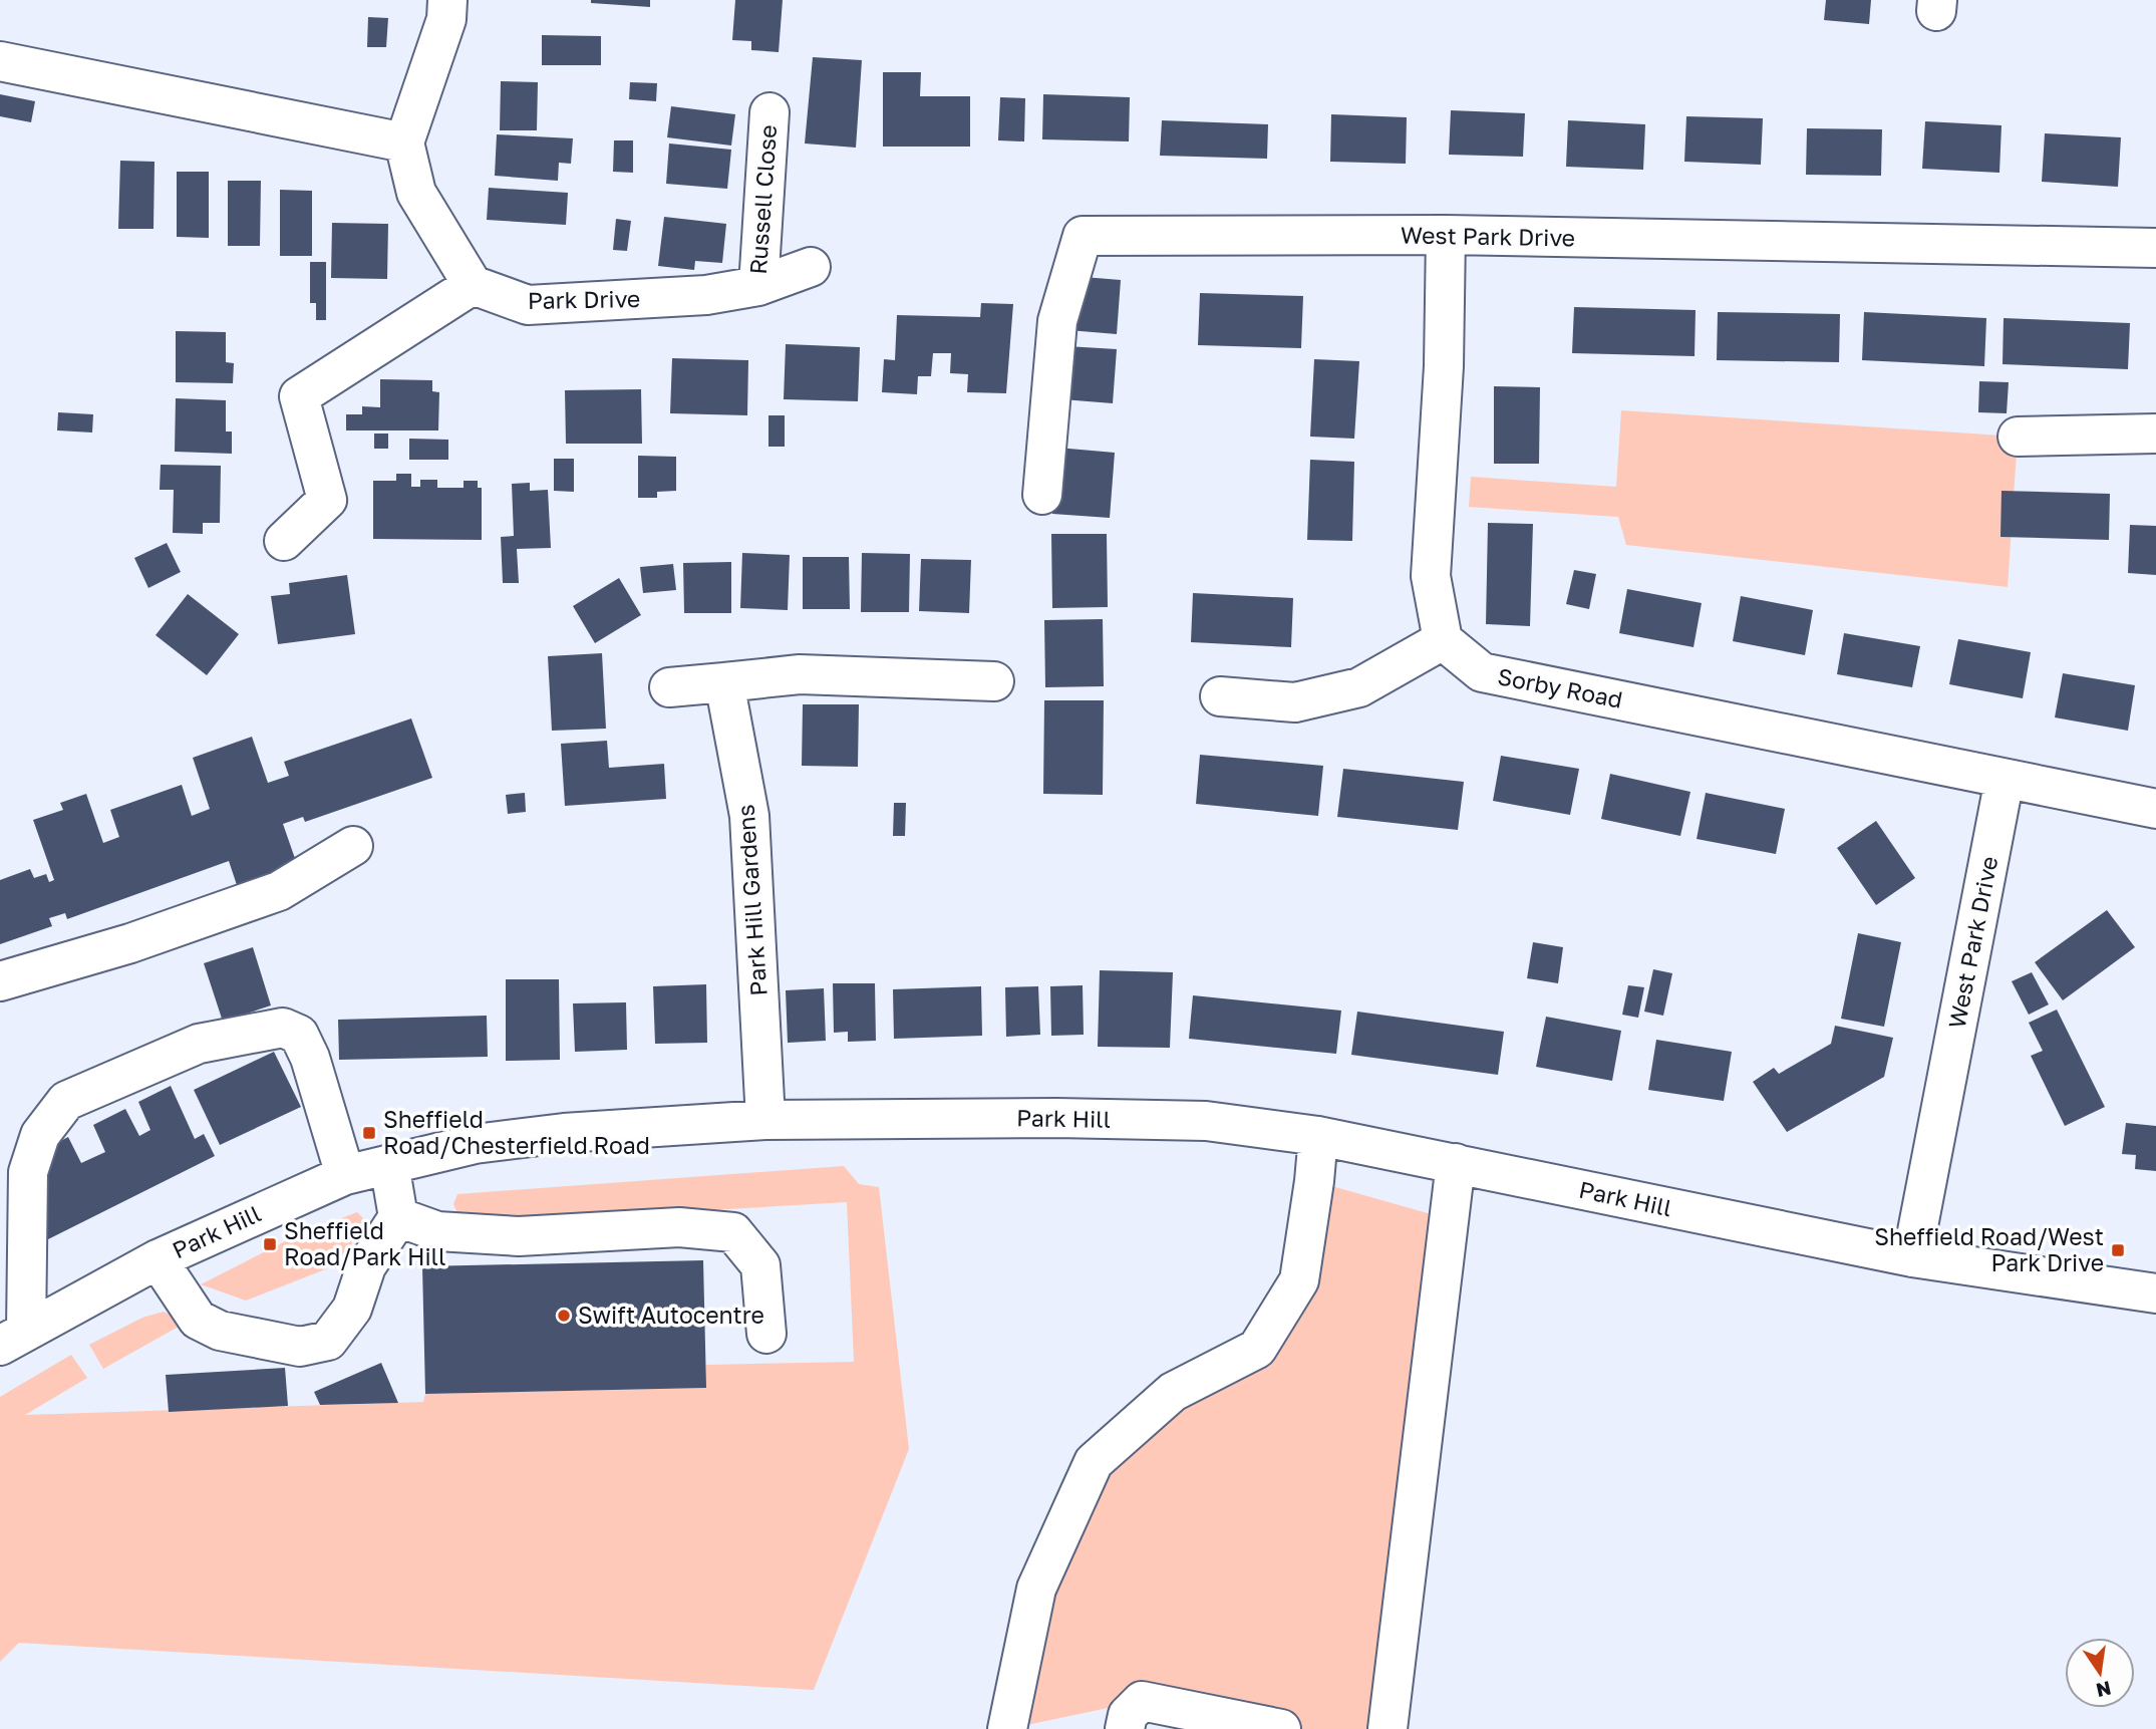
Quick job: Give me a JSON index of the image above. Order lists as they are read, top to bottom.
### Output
{
  "streets": {
    "street": [
      "Russell Close",
      "West Park Drive",
      "Park Drive",
      "Sorby Road",
      "Park Hill Gardens",
      "Park Hill"
    ]
  },
  "crossings": [
    ["Russell Close", "Park Drive"],
    ["West Park Drive", "Sorby Road"],
    ["West Park Drive", "Park Hill"],
    ["Park Hill Gardens", "Park Hill"]
  ],
  "places": {
    "transit": ["Sheffield Road/Chesterfield Road", "Sheffield Road/Park Hill", "Sheffield Road/West Park Drive"],
    "other": ["Swift Autocentre"]
  },
  "north": "bottom"
}
